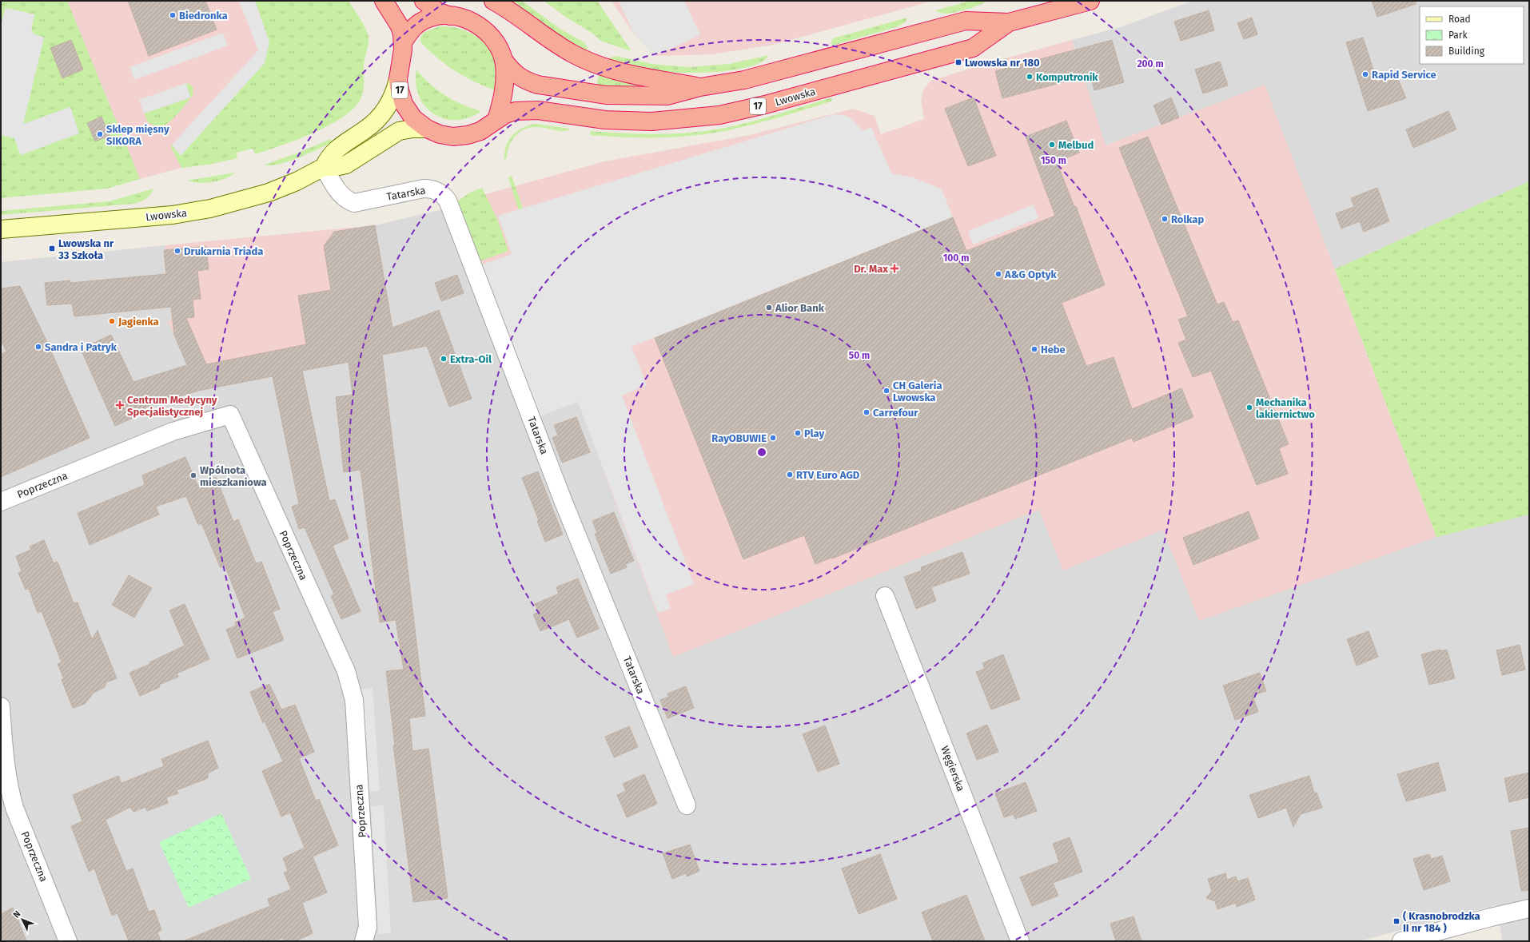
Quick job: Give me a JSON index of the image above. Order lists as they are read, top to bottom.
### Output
{
  "streets": {
    "highway": ["17", "Lwowska"],
    "street": ["Tatarska", "Poprzeczna", "Węgierska"]
  },
  "crossings": [
    ["17", "Lwowska"],
    ["Lwowska", "Tatarska"]
  ],
  "places": {
    "other": [
      "Biedronka",
      "Rapid Service",
      "Komputronik",
      "Sklep mięsny SIKORA",
      "Melbud",
      "Rolkap",
      "Drukarnia Triada",
      "A&G Optyk",
      "Alior Bank",
      "Jagienka",
      "Sandra i Patryk",
      "Hebe",
      "Extra-Oil",
      "CH Galeria Lwowska",
      "Mechanika lakiernictwo",
      "Carrefour",
      "Play",
      "RayOBUWIE",
      "RTV Euro AGD",
      "Wpólnota mieszkaniowa"
    ],
    "transit": ["Lwowska nr 180", "Lwowska nr 33 Szkoła", "( Krasnobrodzka II nr 184 )"],
    "health": ["Dr. Max", "Centrum Medycyny Specjalistycznej"]
  },
  "legend": ["Road", "Park", "Building"],
  "north": "top left",
  "rings": [
    "200 m",
    "150 m",
    "100 m",
    "50 m"
  ]
}
